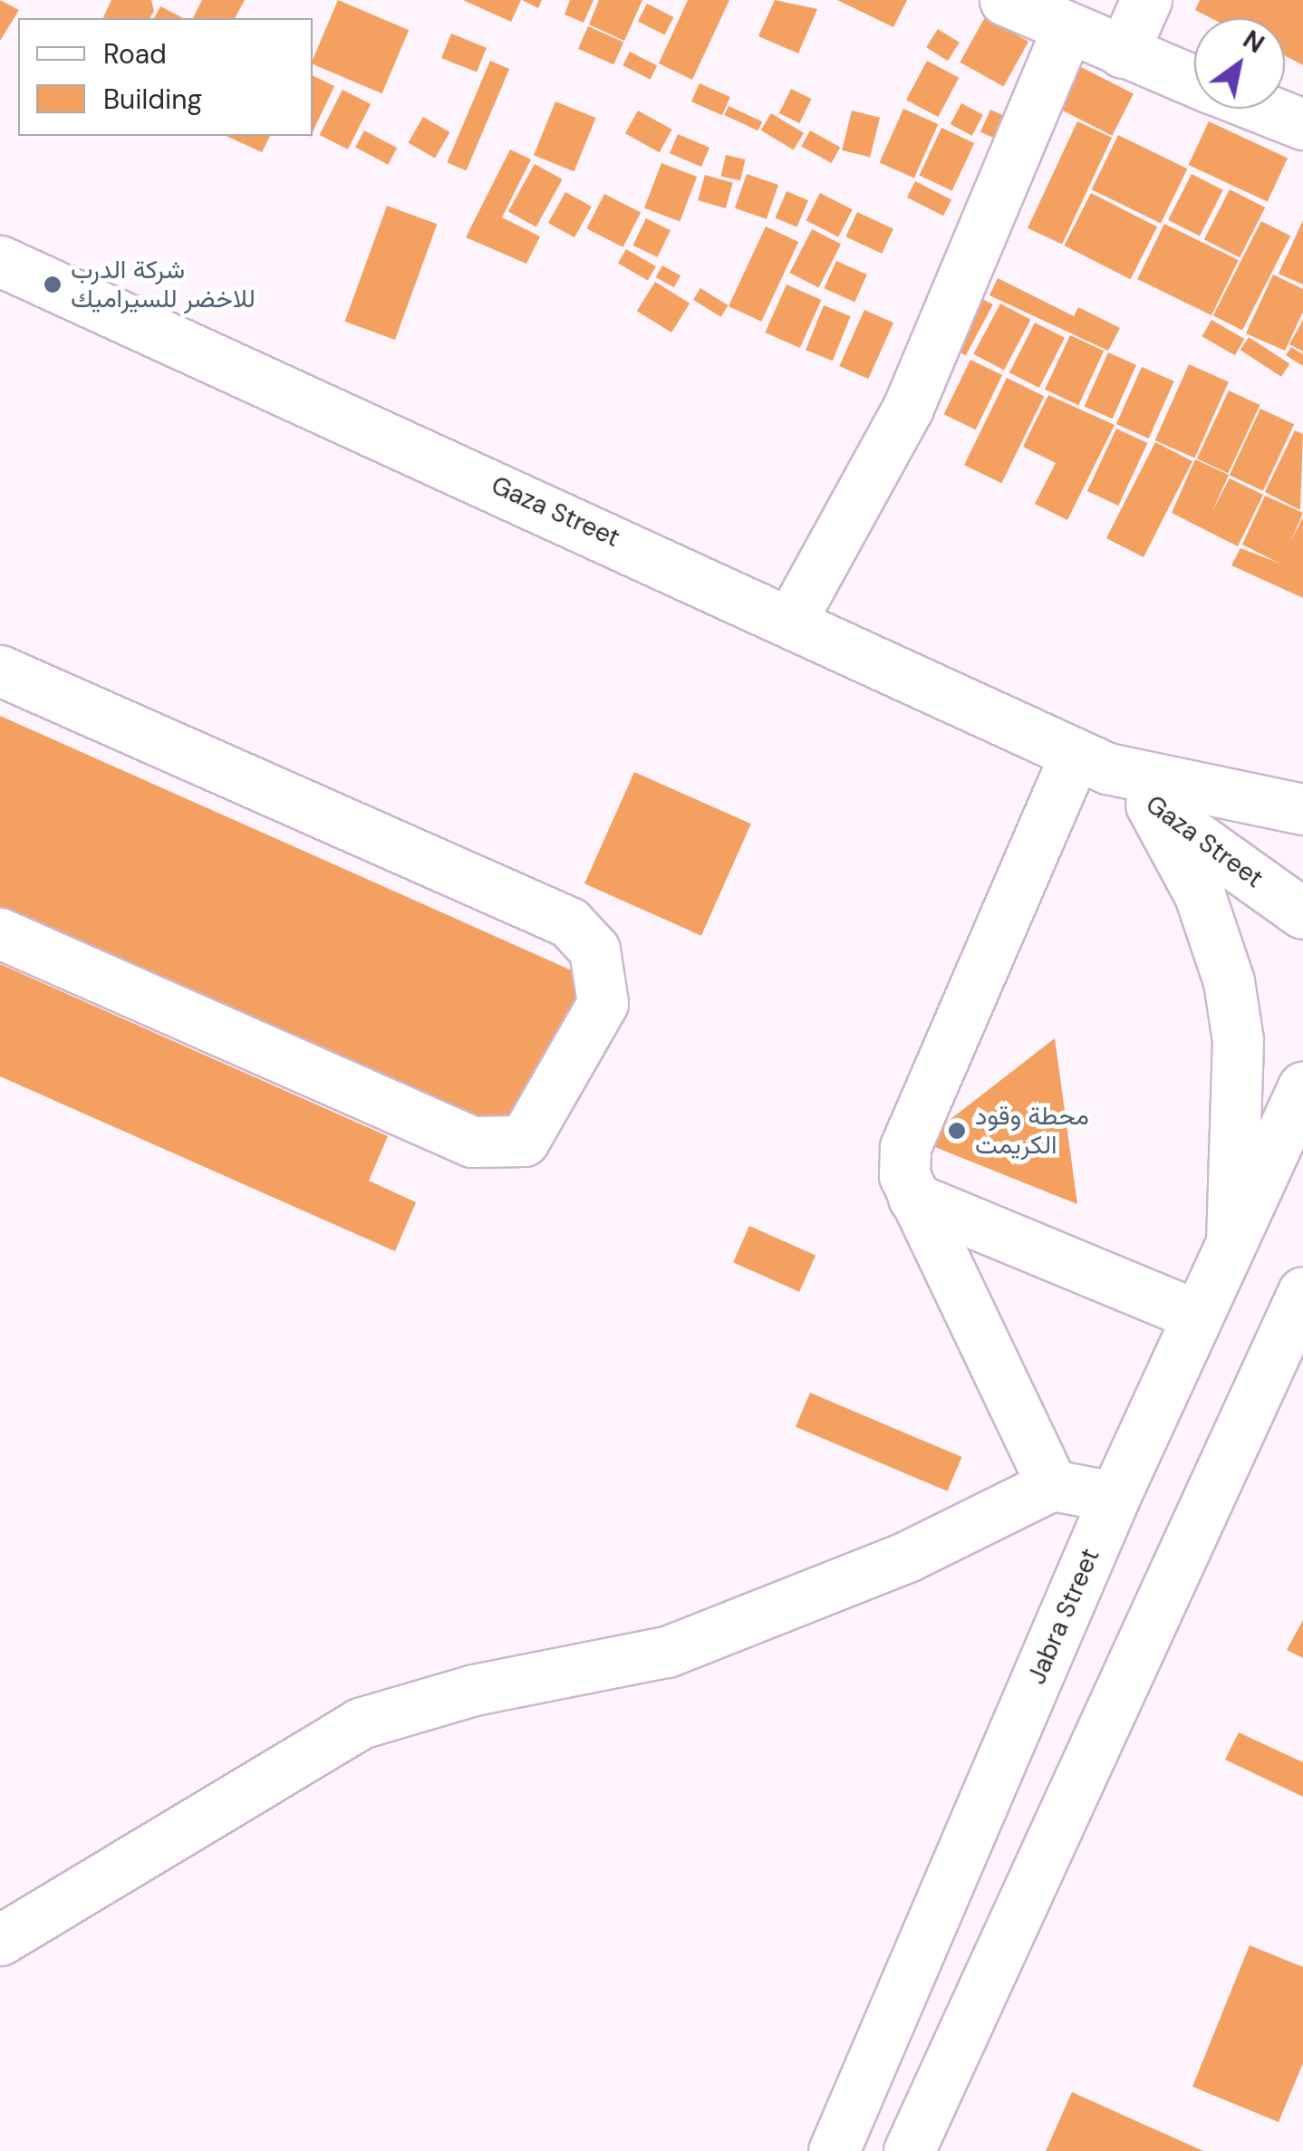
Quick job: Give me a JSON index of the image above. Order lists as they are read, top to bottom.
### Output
{
  "streets": {
    "street": ["Gaza Street", "Jabra Street"]
  },
  "places": ["شركة الدرب للاخضر للسيراميك", "محطة وقود الكريمت"],
  "legend": ["Road", "Building"],
  "north": "top right"
}
